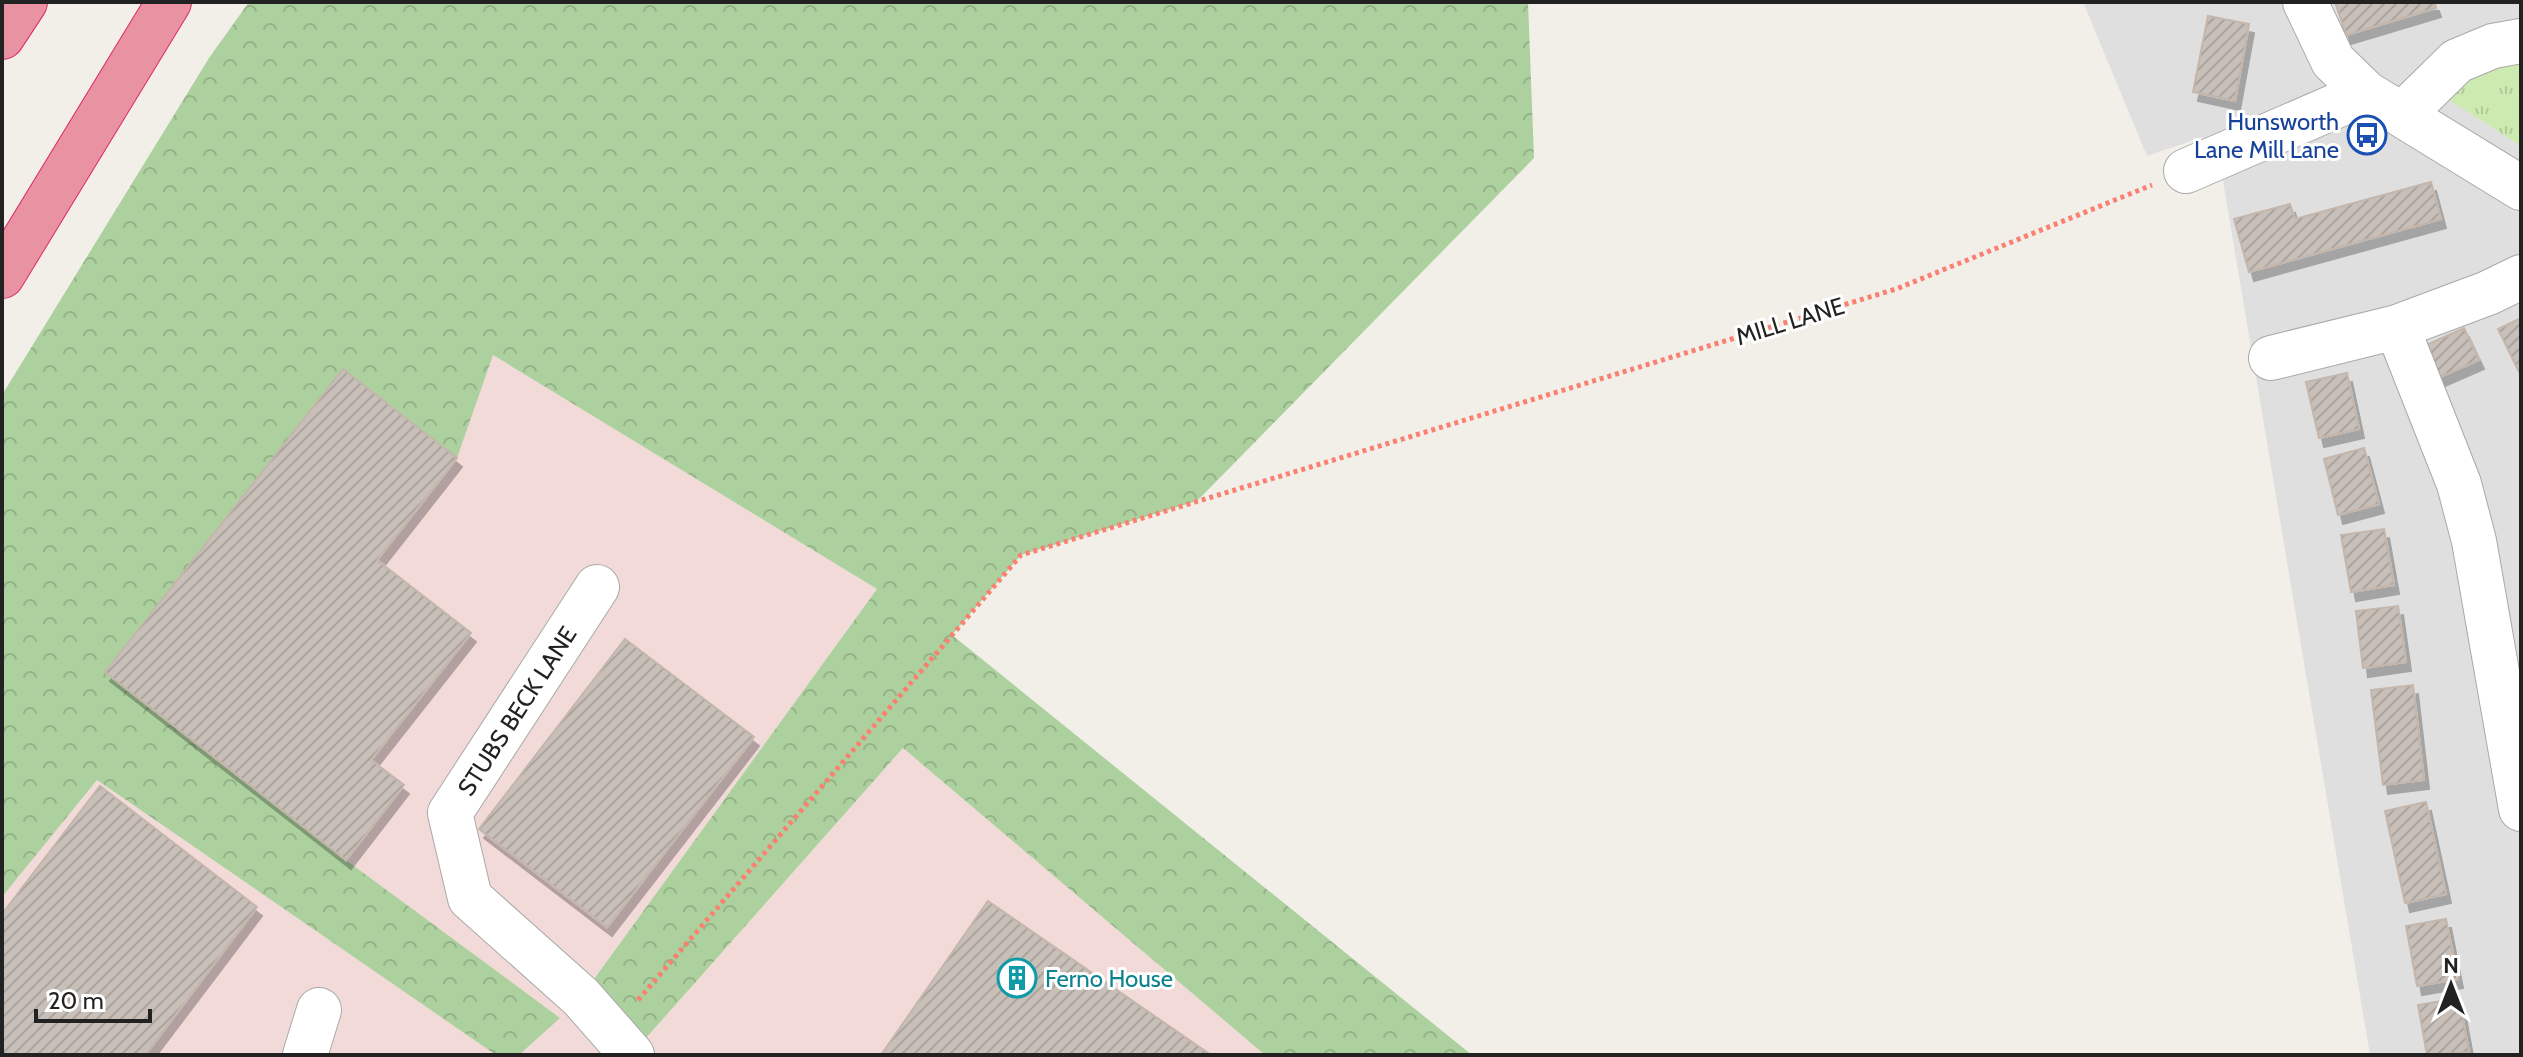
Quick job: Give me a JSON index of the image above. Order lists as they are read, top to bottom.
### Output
{
  "streets": {
    "street": ["STUBS BECK LANE"],
    "path": ["MILL LANE"]
  },
  "crossings": [
    ["MILL LANE", "STUBS BECK LANE"]
  ],
  "places": {
    "bus stop": ["Hunsworth Lane Mill Lane"],
    "building": ["Ferno House"]
  },
  "scale_bar": "20 m",
  "north": "top"
}
